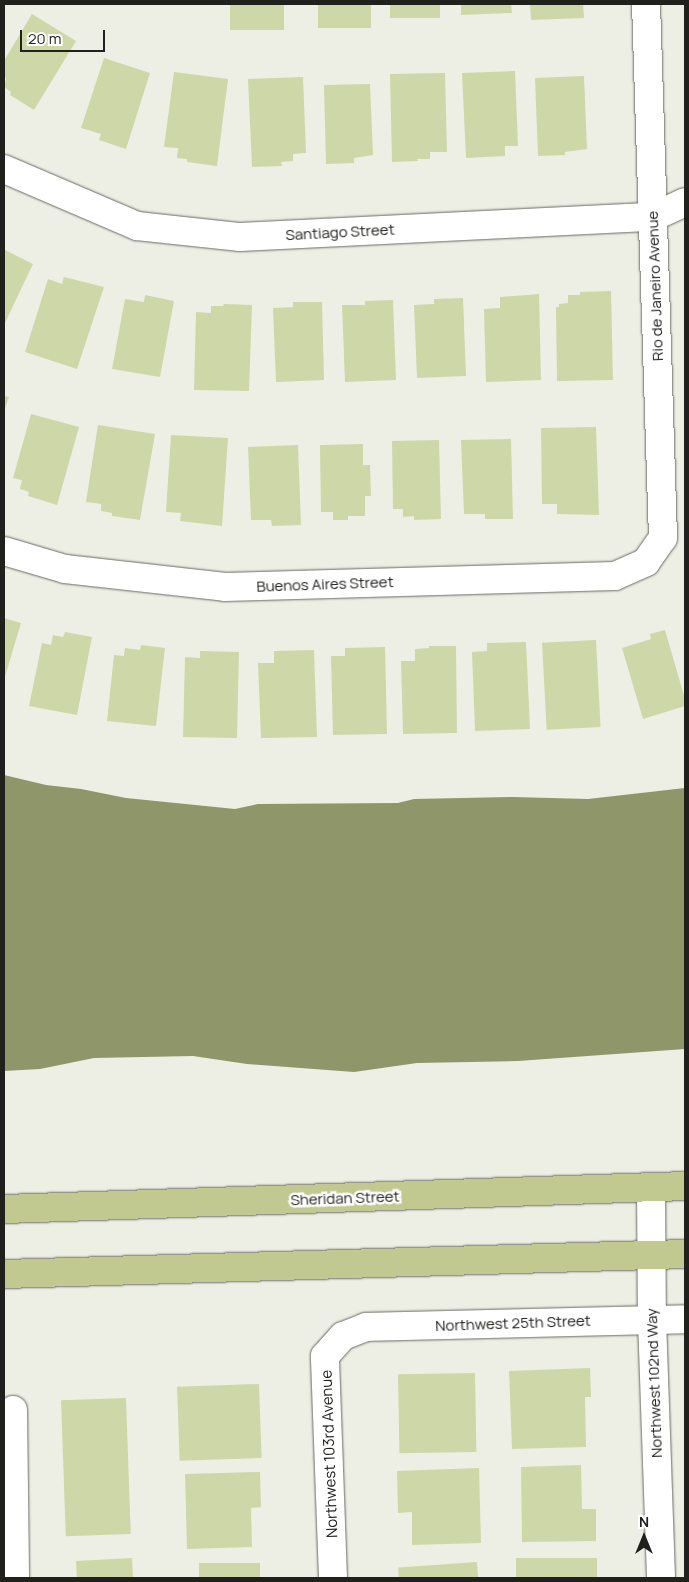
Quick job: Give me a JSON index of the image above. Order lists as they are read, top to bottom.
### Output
{
  "streets": {
    "main road": ["Sheridan Street"],
    "street": [
      "Santiago Street",
      "Rio de Janeiro Avenue",
      "Buenos Aires Street",
      "Northwest 25th Street",
      "Northwest 102nd Way",
      "Northwest 103rd Avenue"
    ]
  },
  "crossings": [
    ["Santiago Street", "Rio de Janeiro Avenue"],
    ["Rio de Janeiro Avenue", "Buenos Aires Street"],
    ["Sheridan Street", "Northwest 102nd Way"],
    ["Northwest 25th Street", "Northwest 102nd Way"],
    ["Northwest 25th Street", "Northwest 103rd Avenue"]
  ],
  "scale_bar": "20 m",
  "north": "top"
}
